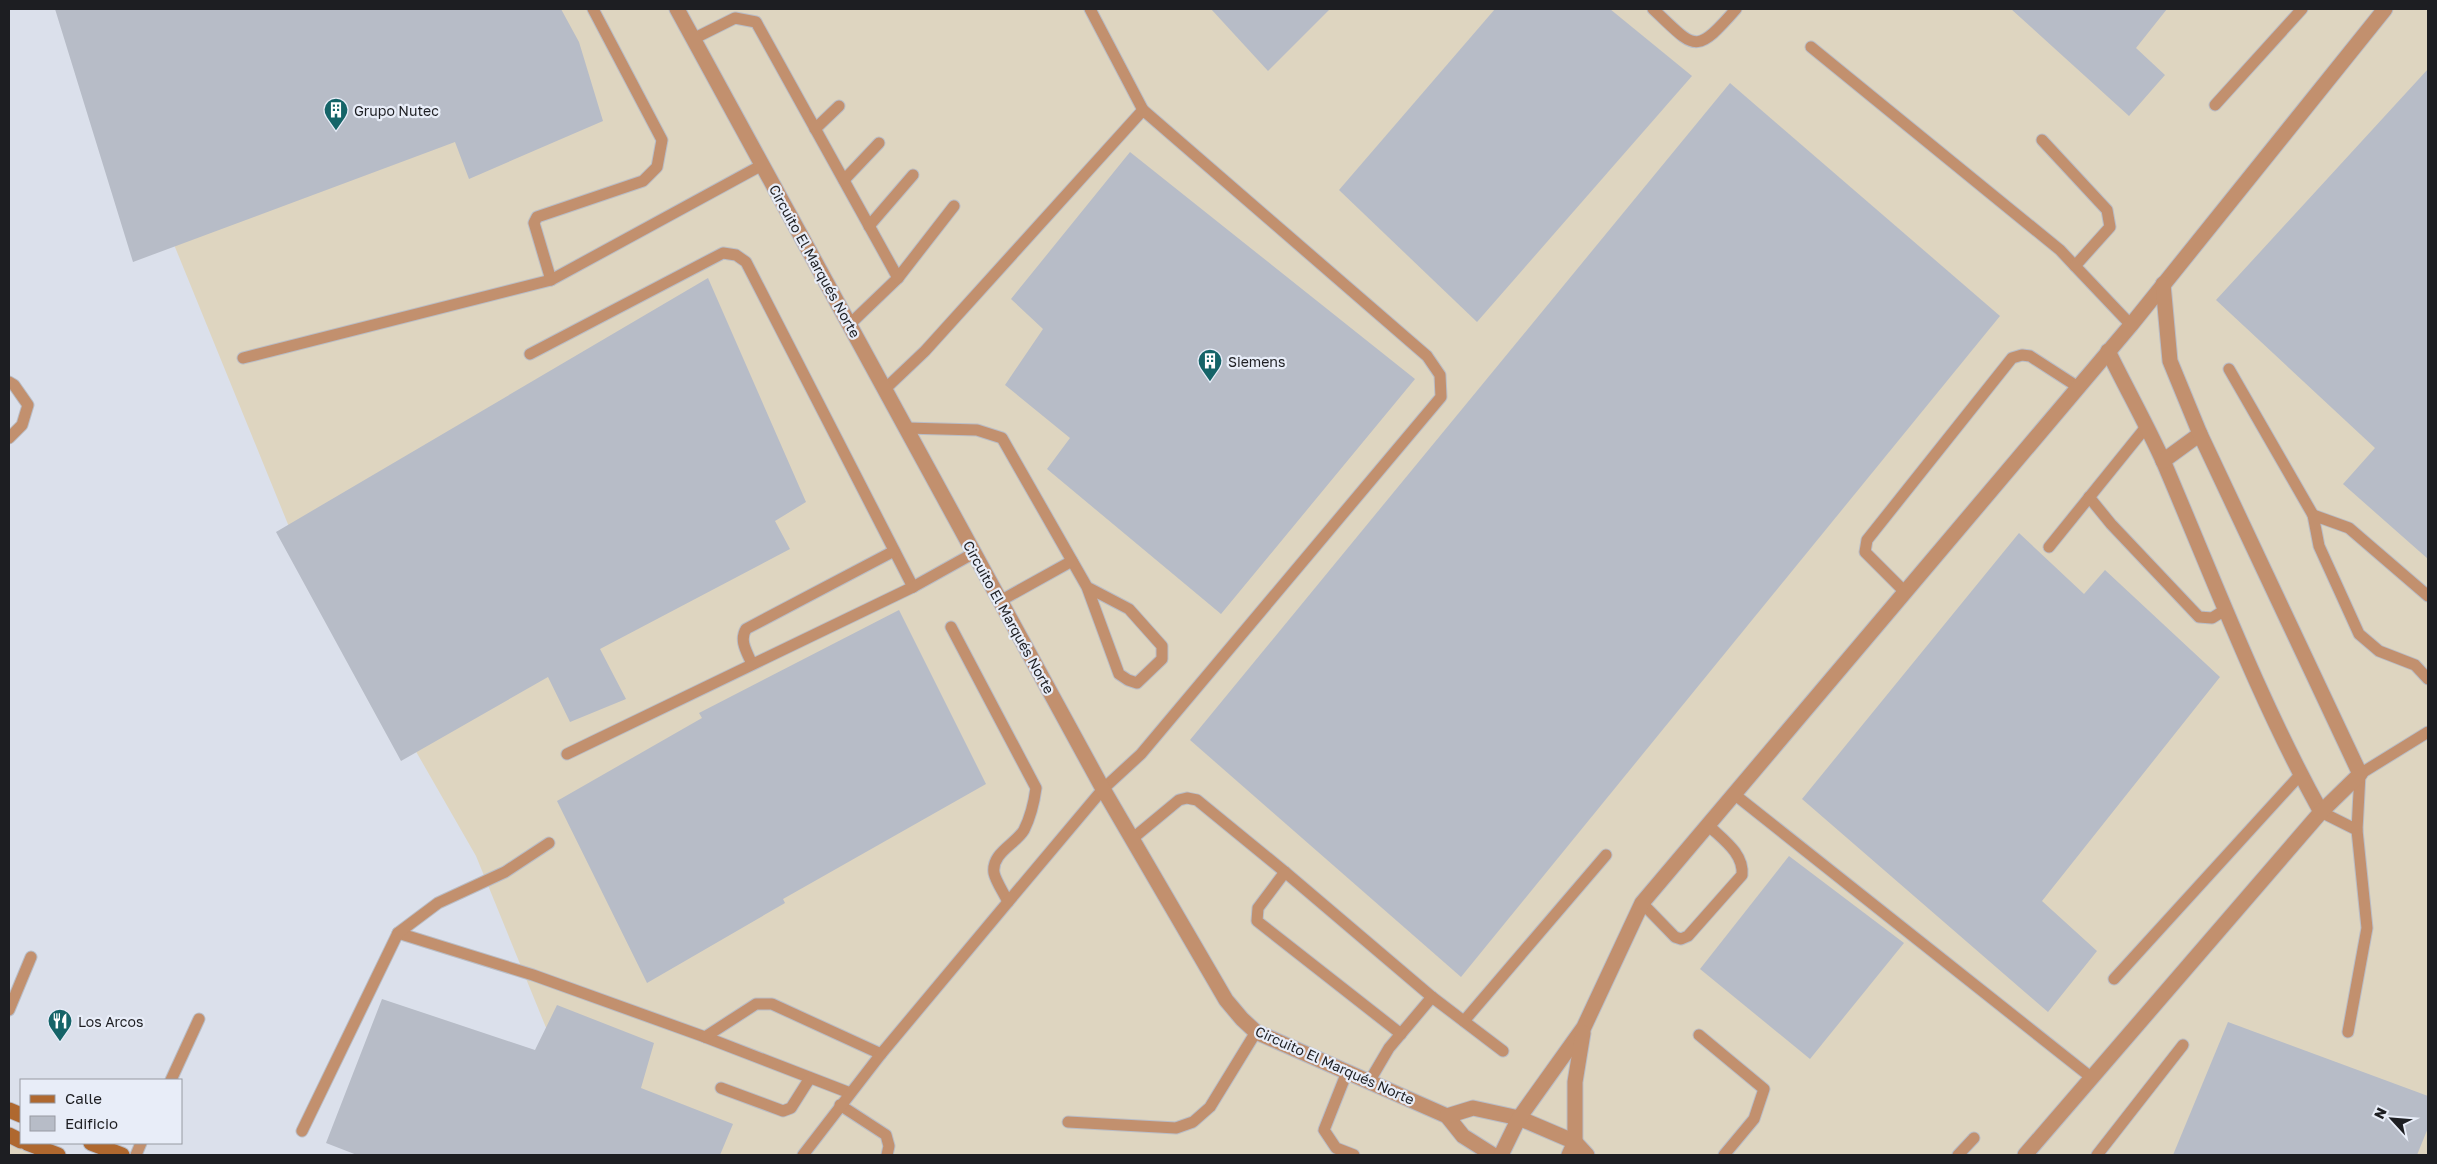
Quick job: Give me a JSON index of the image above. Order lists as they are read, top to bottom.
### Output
{
  "streets": {
    "street": ["Circuito El Marqués Norte"]
  },
  "places": {
    "building": ["Grupo Nutec", "Siemens"],
    "restaurant": ["Los Arcos"]
  },
  "legend": ["Calle", "Edificio"],
  "north": "top left"
}
